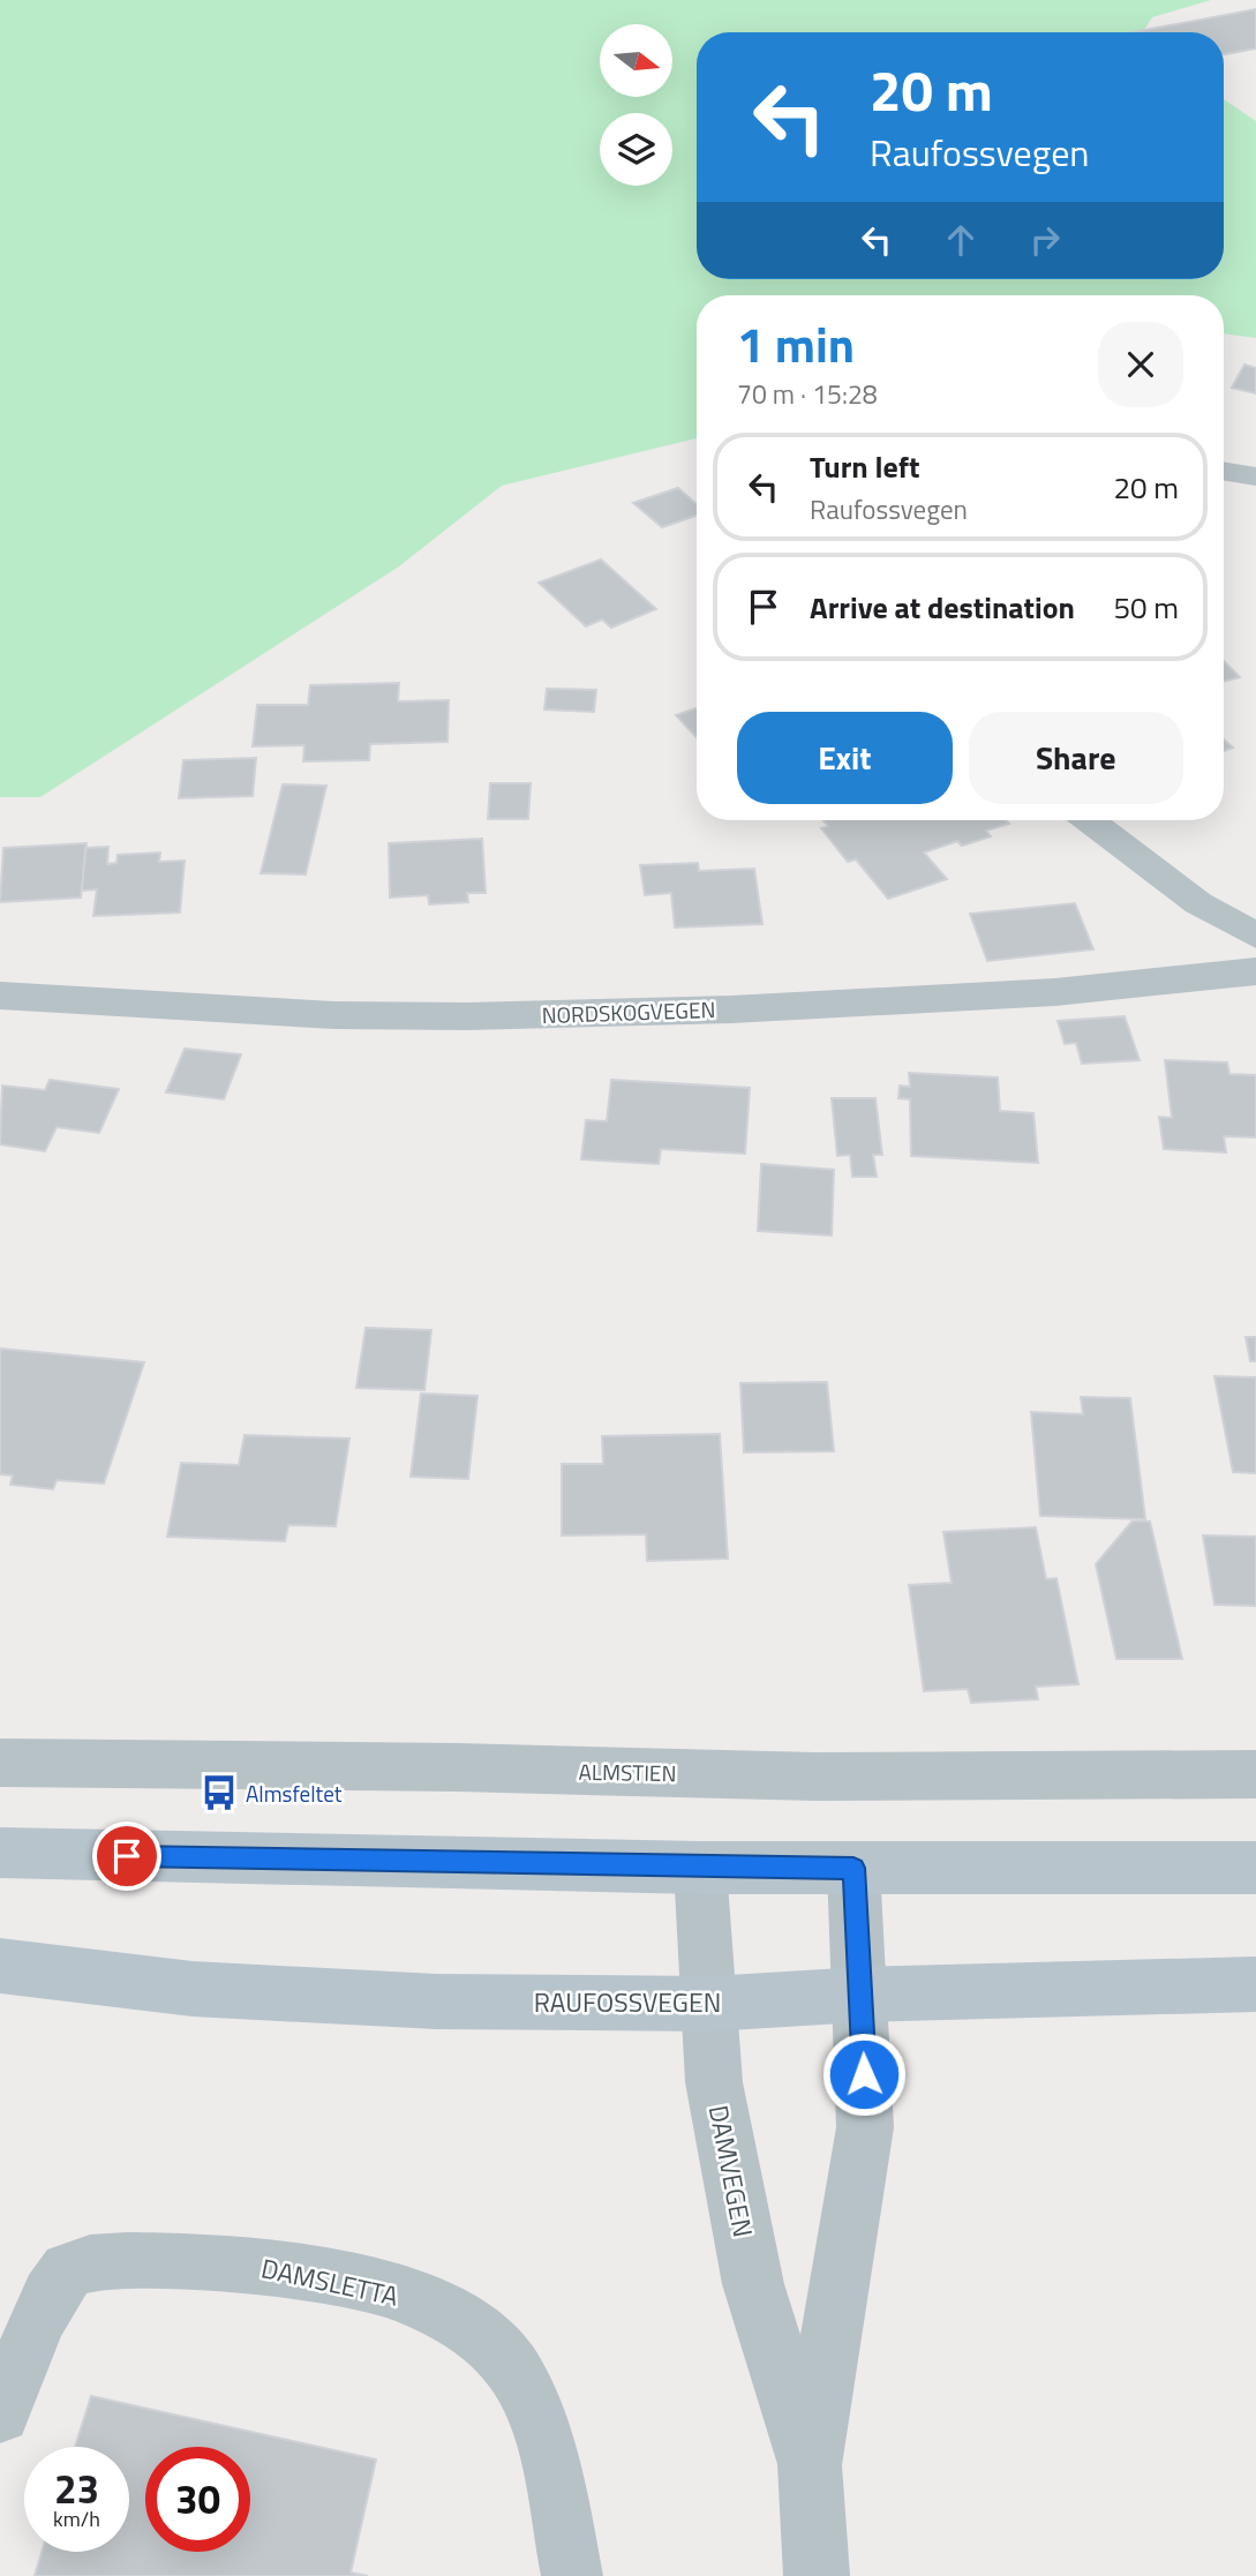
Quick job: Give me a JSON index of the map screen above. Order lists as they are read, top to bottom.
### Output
{
  "streets": {
    "main road": ["RAUFOSSVEGEN"],
    "street": ["NORDSKOGVEGEN", "ALMSTIEN", "DAMVEGEN"],
    "lane": ["DAMSLETTA"]
  },
  "crossings": [
    ["RAUFOSSVEGEN", "DAMVEGEN"]
  ],
  "places": {
    "bus stop": ["Almsfeltet"]
  },
  "north": "right",
  "page": {
    "turn": ["20 m", "Raufossvegen"],
    "heading": ["1 min", "70 m · 15:28"],
    "list": [
      {
        "name": "Turn left",
        "note": "Raufossvegen",
        "value": "20 m"
      },
      {
        "name": "Arrive at destination",
        "value": "50 m"
      }
    ],
    "buttons": ["Exit", "Share"],
    "speed": "23 km/h",
    "limit": "30"
  }
}
